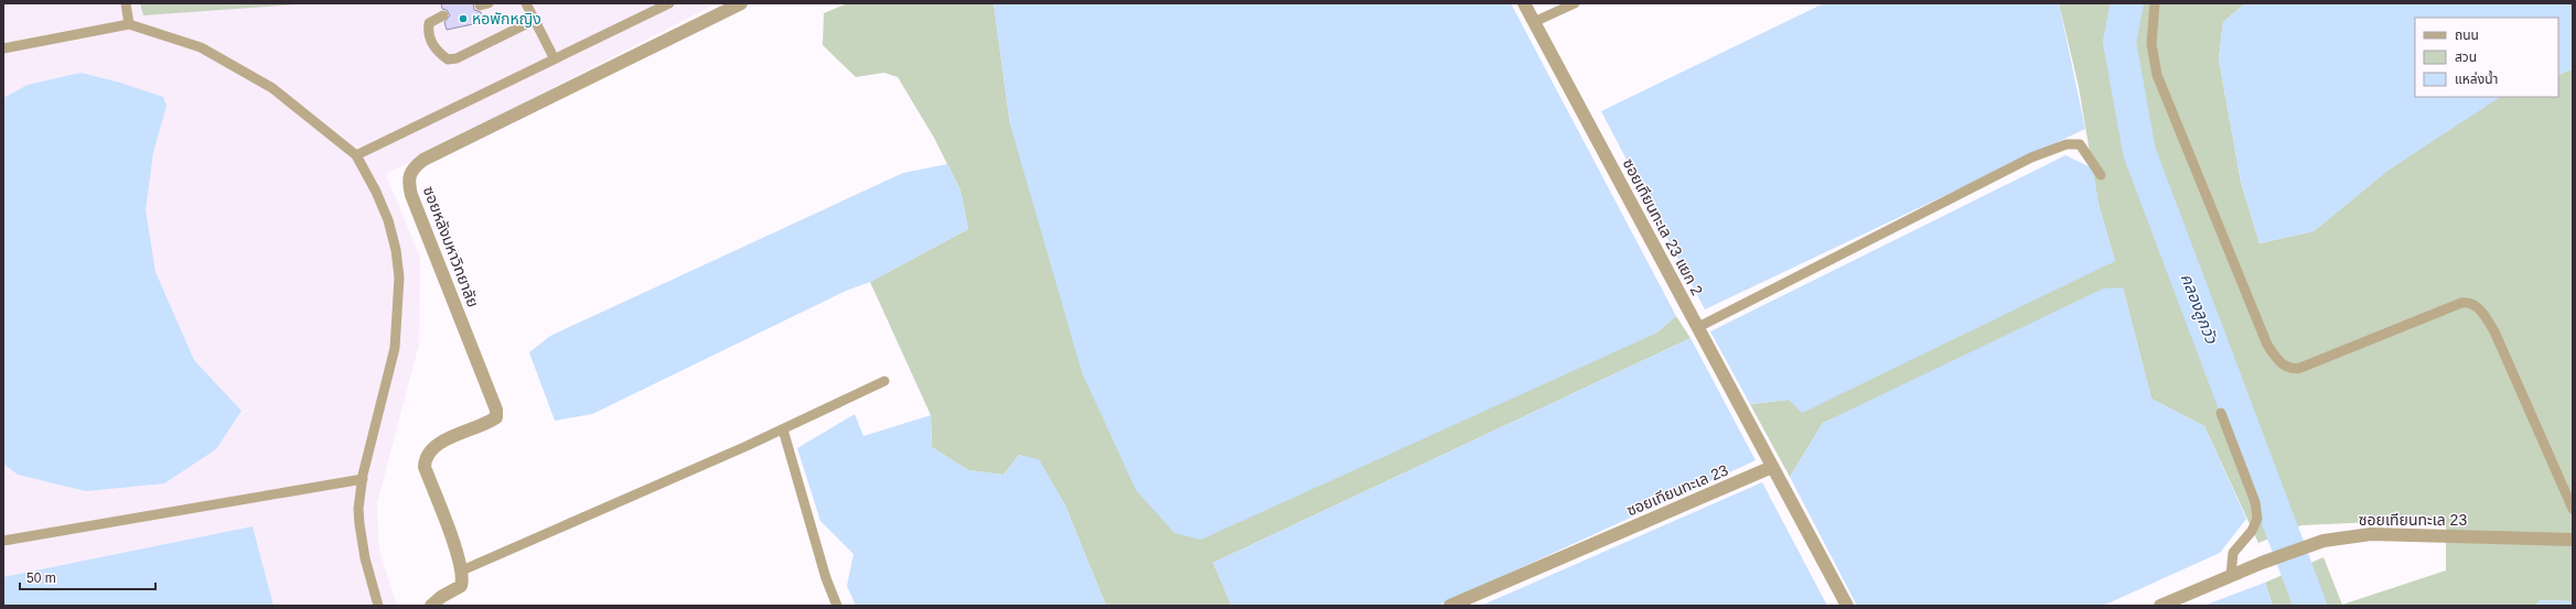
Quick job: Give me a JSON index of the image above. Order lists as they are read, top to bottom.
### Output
{
  "streets": {
    "street": ["ซอยเทียนทะเล 23 แยก 2", "ซอยหลังมหาวิทยาลัย", "ซอยเทียนทะเล 23"]
  },
  "crossings": [
    ["ซอยเทียนทะเล 23 แยก 2", "ซอยเทียนทะเล 23"]
  ],
  "water": ["คลองลูกวัว"],
  "places": ["หอพักหญิง"],
  "legend": ["ถนน", "สวน", "แหล่งน้ำ"],
  "scale_bar": "50 m"
}
